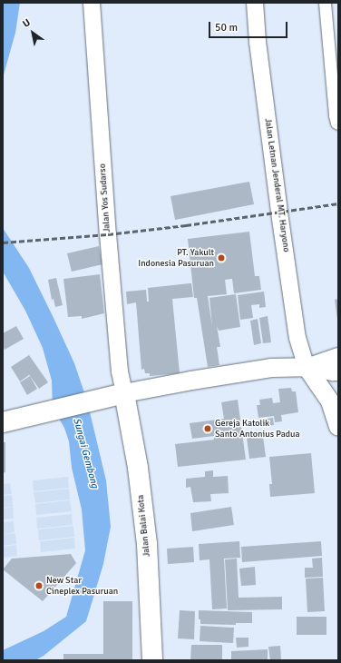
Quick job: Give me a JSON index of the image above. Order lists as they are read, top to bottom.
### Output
{
  "streets": {
    "highway": ["Jalan Balai Kota"],
    "main road": ["Jalan Letnan Jenderal MT. Haryono", "Jalan Yos Sudarso"]
  },
  "crossings": [
    ["Jalan Yos Sudarso", "Jalan Balai Kota"]
  ],
  "water": ["Sungai Gembong"],
  "places": ["PT. Yakult Indonesia Pasuruan", "Gereja Katolik Santo Antonius Padua", "New Star Cineplex Pasuruan"],
  "scale_bar": "50 m",
  "north": "top left"
}
